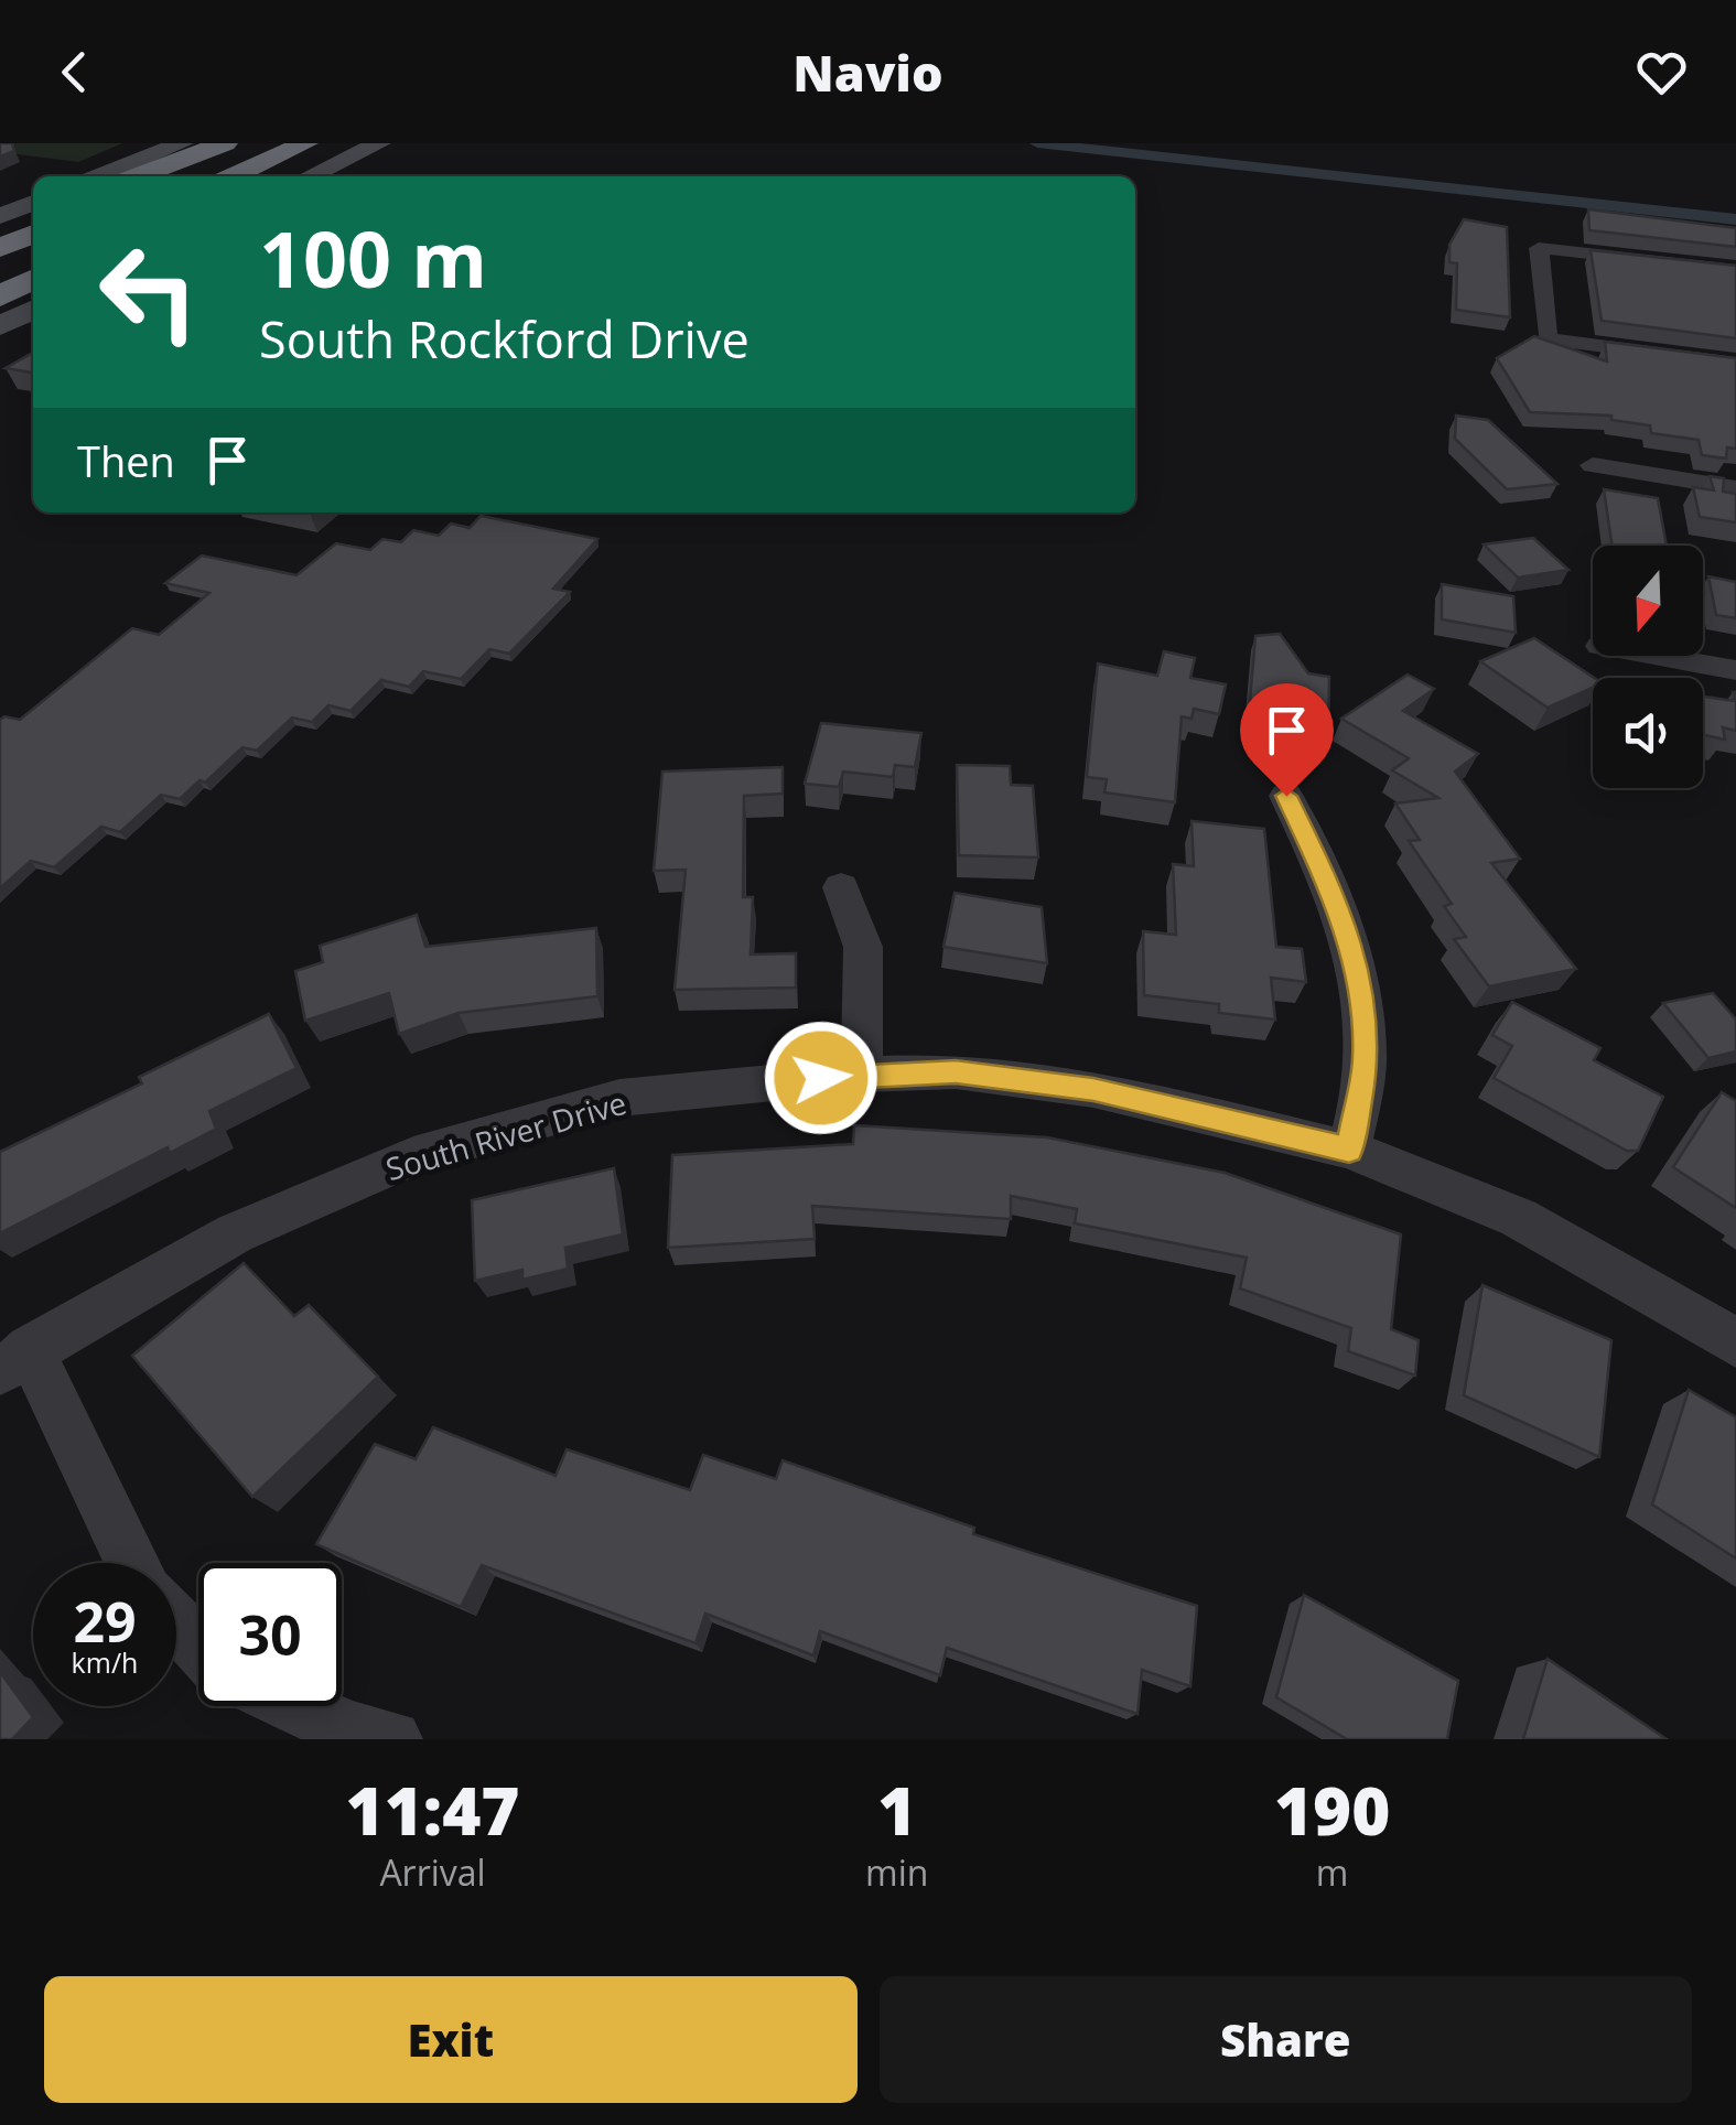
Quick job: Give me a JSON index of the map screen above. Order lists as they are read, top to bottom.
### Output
{
  "streets": {
    "street": ["South River Drive"]
  },
  "north": "bottom",
  "page": {
    "header": "Navio",
    "turn": ["100 m", "South Rockford Drive"],
    "then": "Then",
    "speed": "29 km/h",
    "limit": "30",
    "eta": [
      "11:47",
      "Arrival",
      "1",
      "min",
      "190",
      "m"
    ],
    "buttons": ["Exit", "Share"]
  }
}
